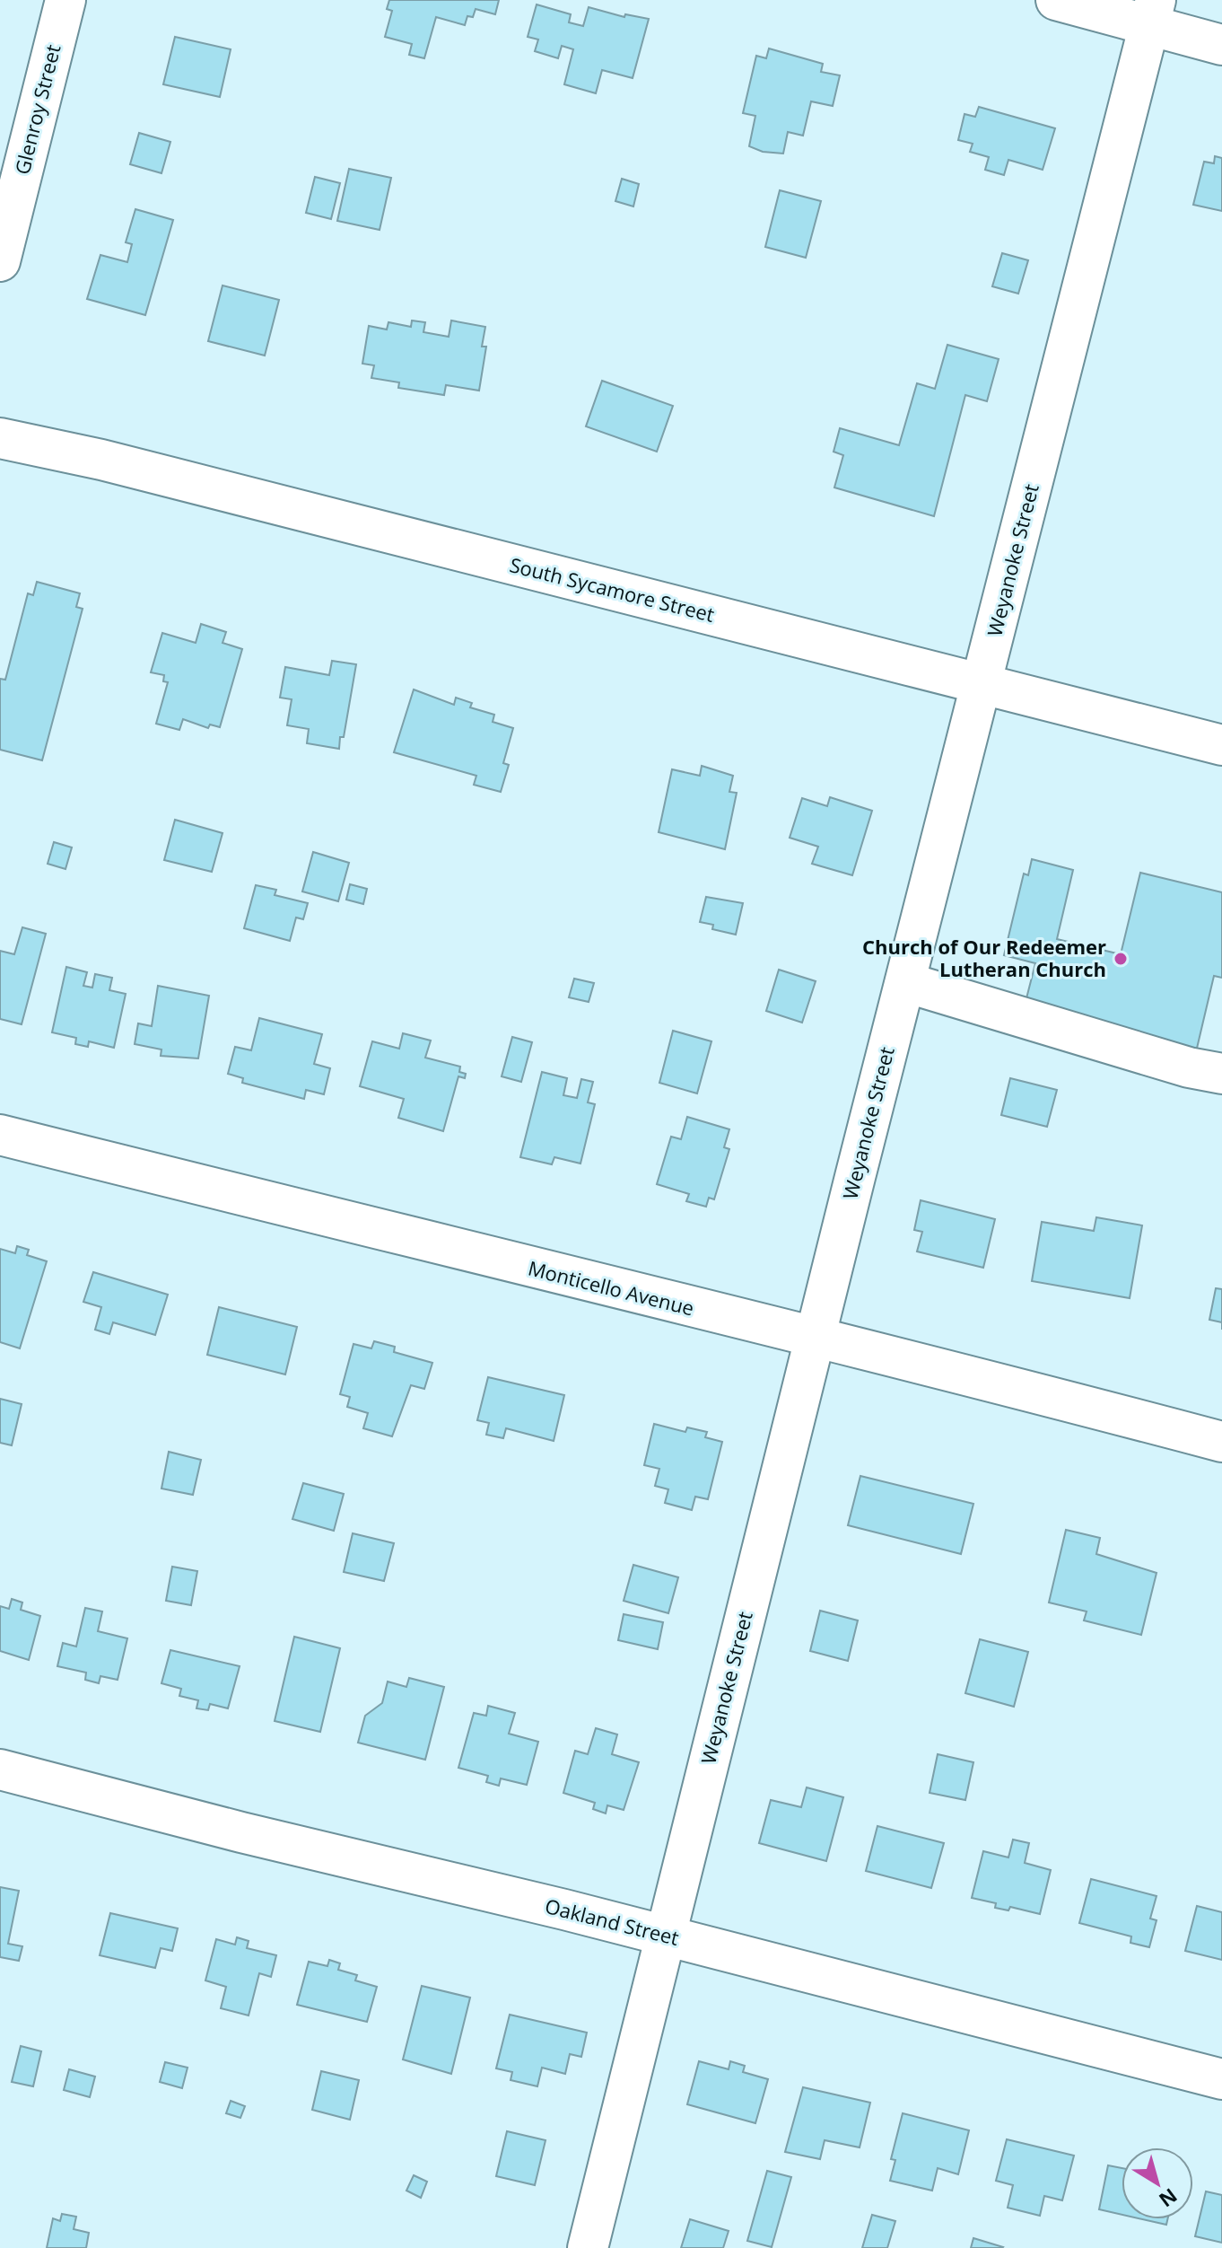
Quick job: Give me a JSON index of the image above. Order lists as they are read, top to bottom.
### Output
{
  "streets": {
    "street": [
      "Glenroy Street",
      "Weyanoke Street",
      "South Sycamore Street",
      "Monticello Avenue",
      "Oakland Street"
    ]
  },
  "crossings": [
    ["Weyanoke Street", "South Sycamore Street"],
    ["Weyanoke Street", "Monticello Avenue"],
    ["Weyanoke Street", "Oakland Street"]
  ],
  "places": ["Church of Our Redeemer Lutheran Church"],
  "north": "bottom right"
}
